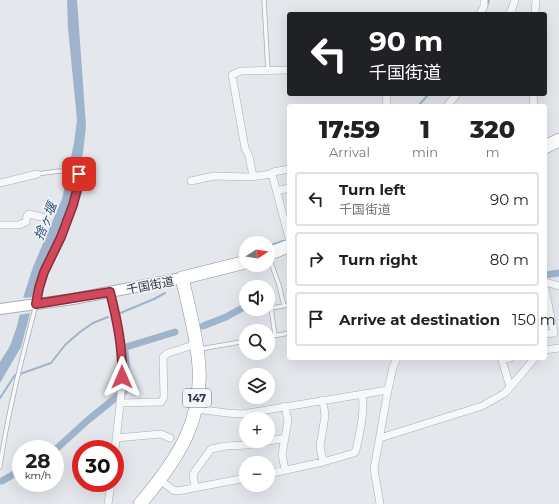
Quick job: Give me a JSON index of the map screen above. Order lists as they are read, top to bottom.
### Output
{
  "streets": {
    "highway": ["147"],
    "main road": ["千国街道"]
  },
  "crossings": [
    ["千国街道", "147"]
  ],
  "water": ["捨ヶ堰"],
  "north": "right",
  "page": {
    "turn": ["90 m", "千国街道"],
    "eta": [
      "17:59",
      "Arrival",
      "1",
      "min",
      "320",
      "m"
    ],
    "list": [
      {
        "name": "Turn left",
        "note": "千国街道",
        "value": "90 m"
      },
      {
        "name": "Turn right",
        "value": "80 m"
      },
      {
        "name": "Arrive at destination",
        "value": "150 m"
      }
    ],
    "map_buttons": ["+", "−"],
    "speed": "28 km/h",
    "limit": "30"
  }
}
